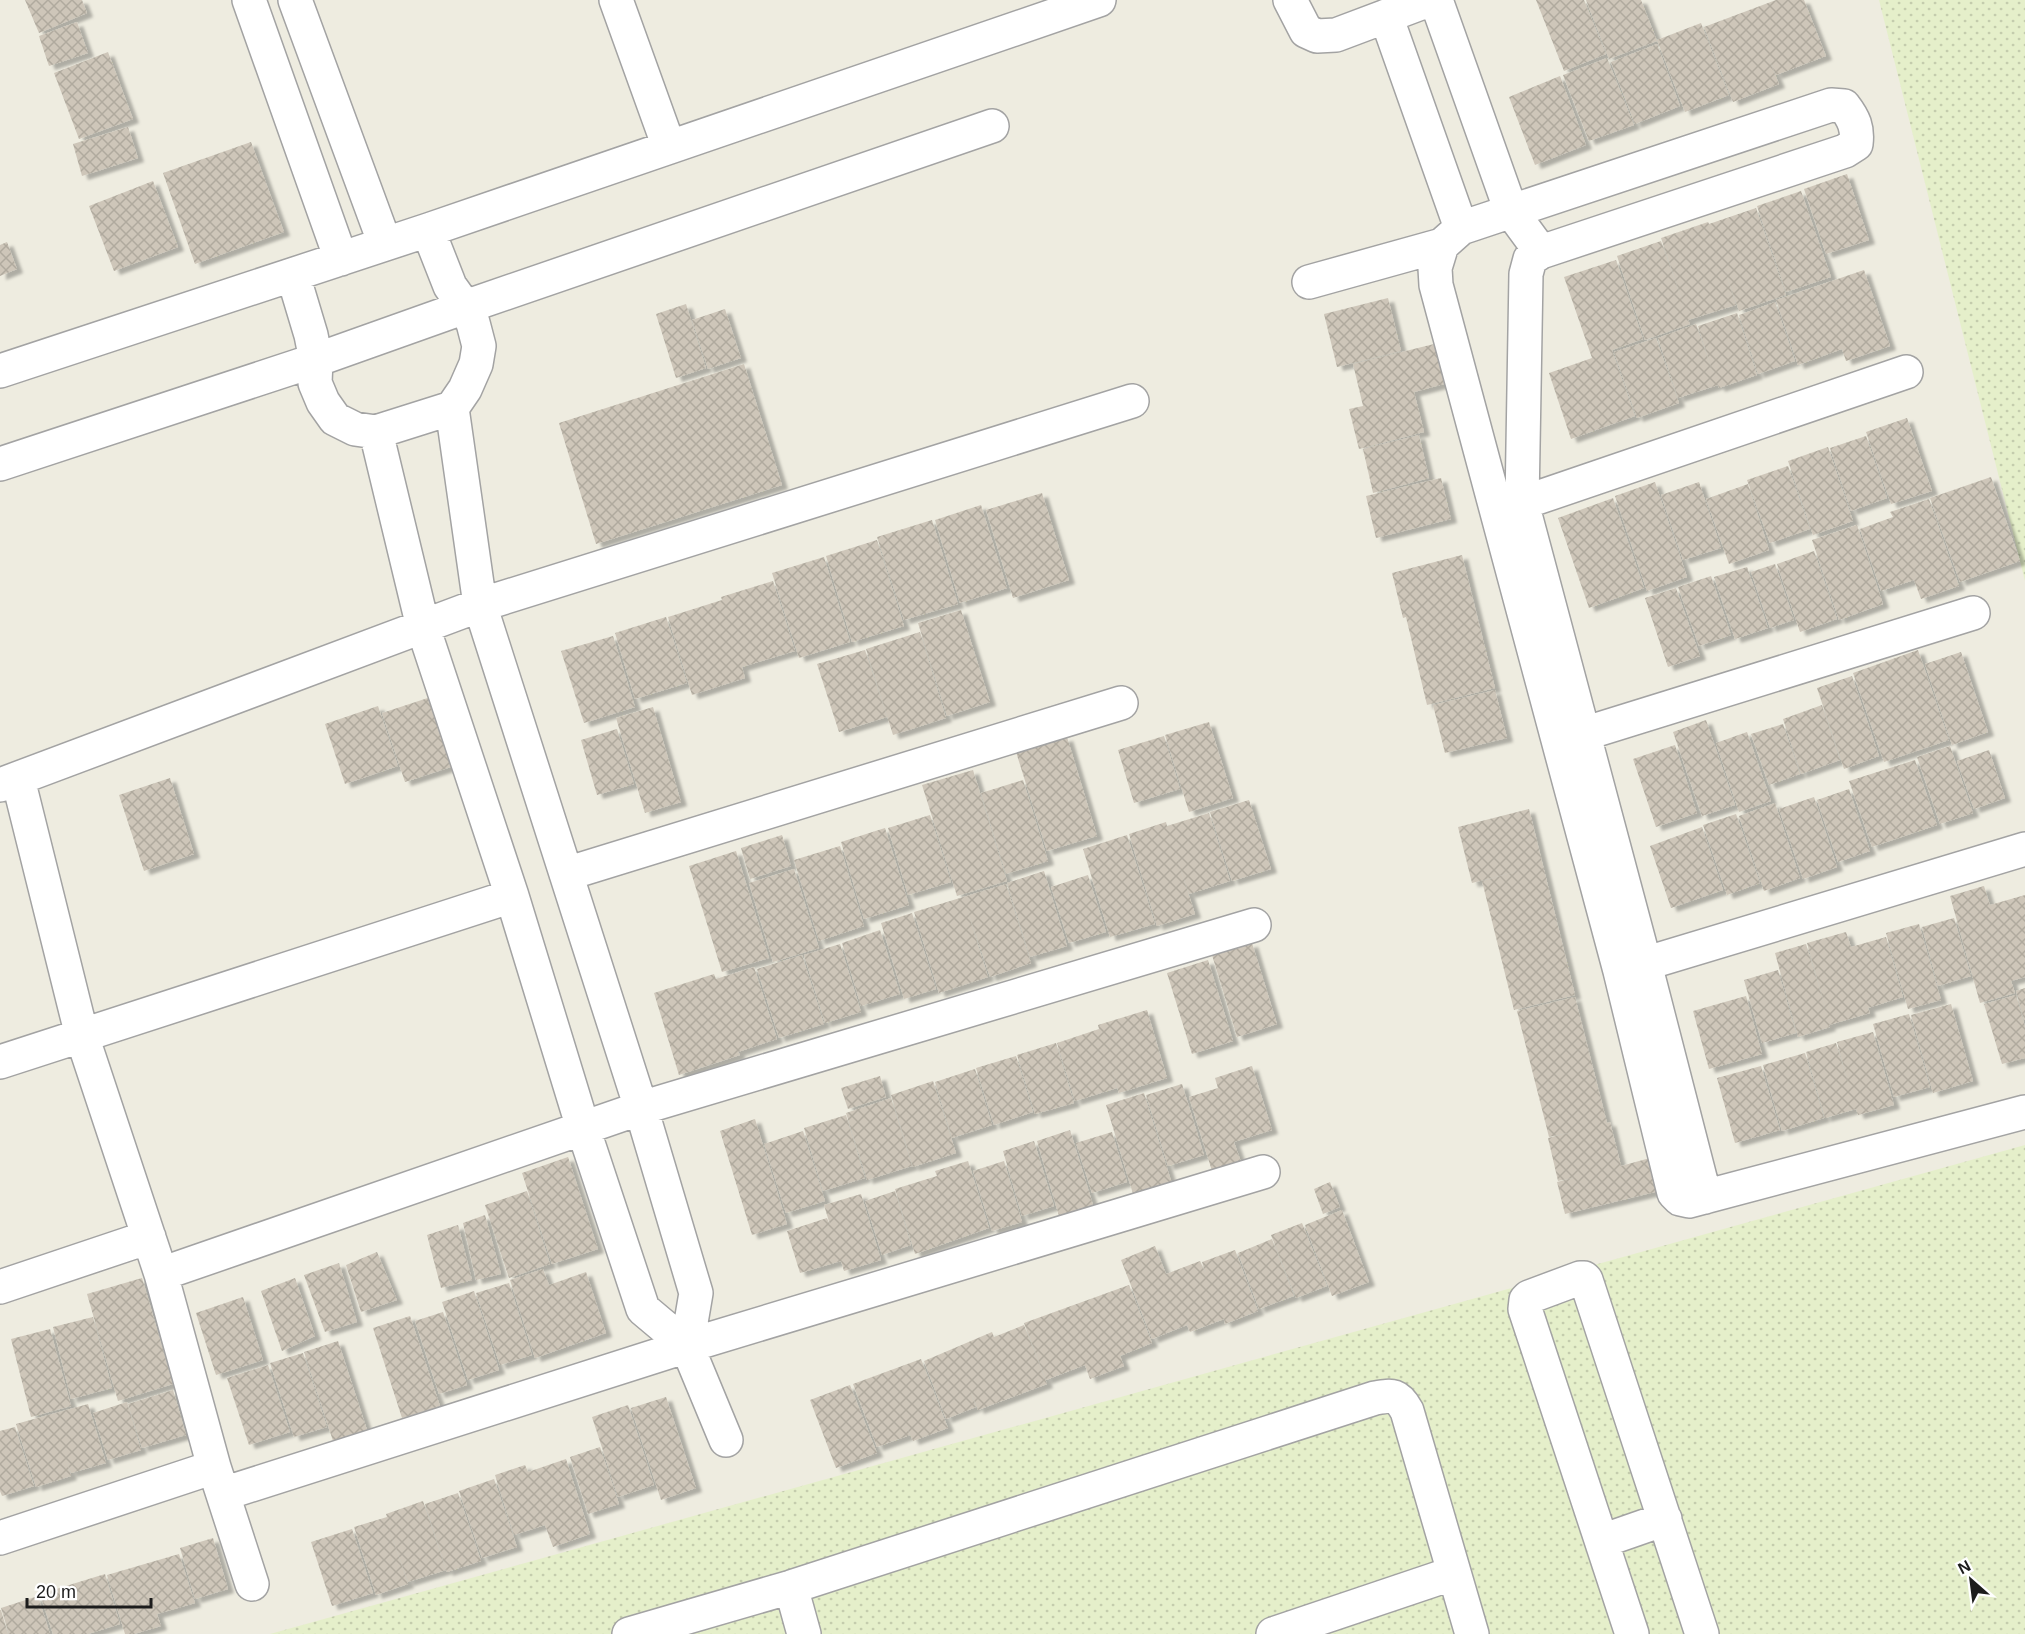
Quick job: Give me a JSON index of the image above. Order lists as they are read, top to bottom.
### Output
{
  "scale_bar": "20 m",
  "north": "top left"
}
